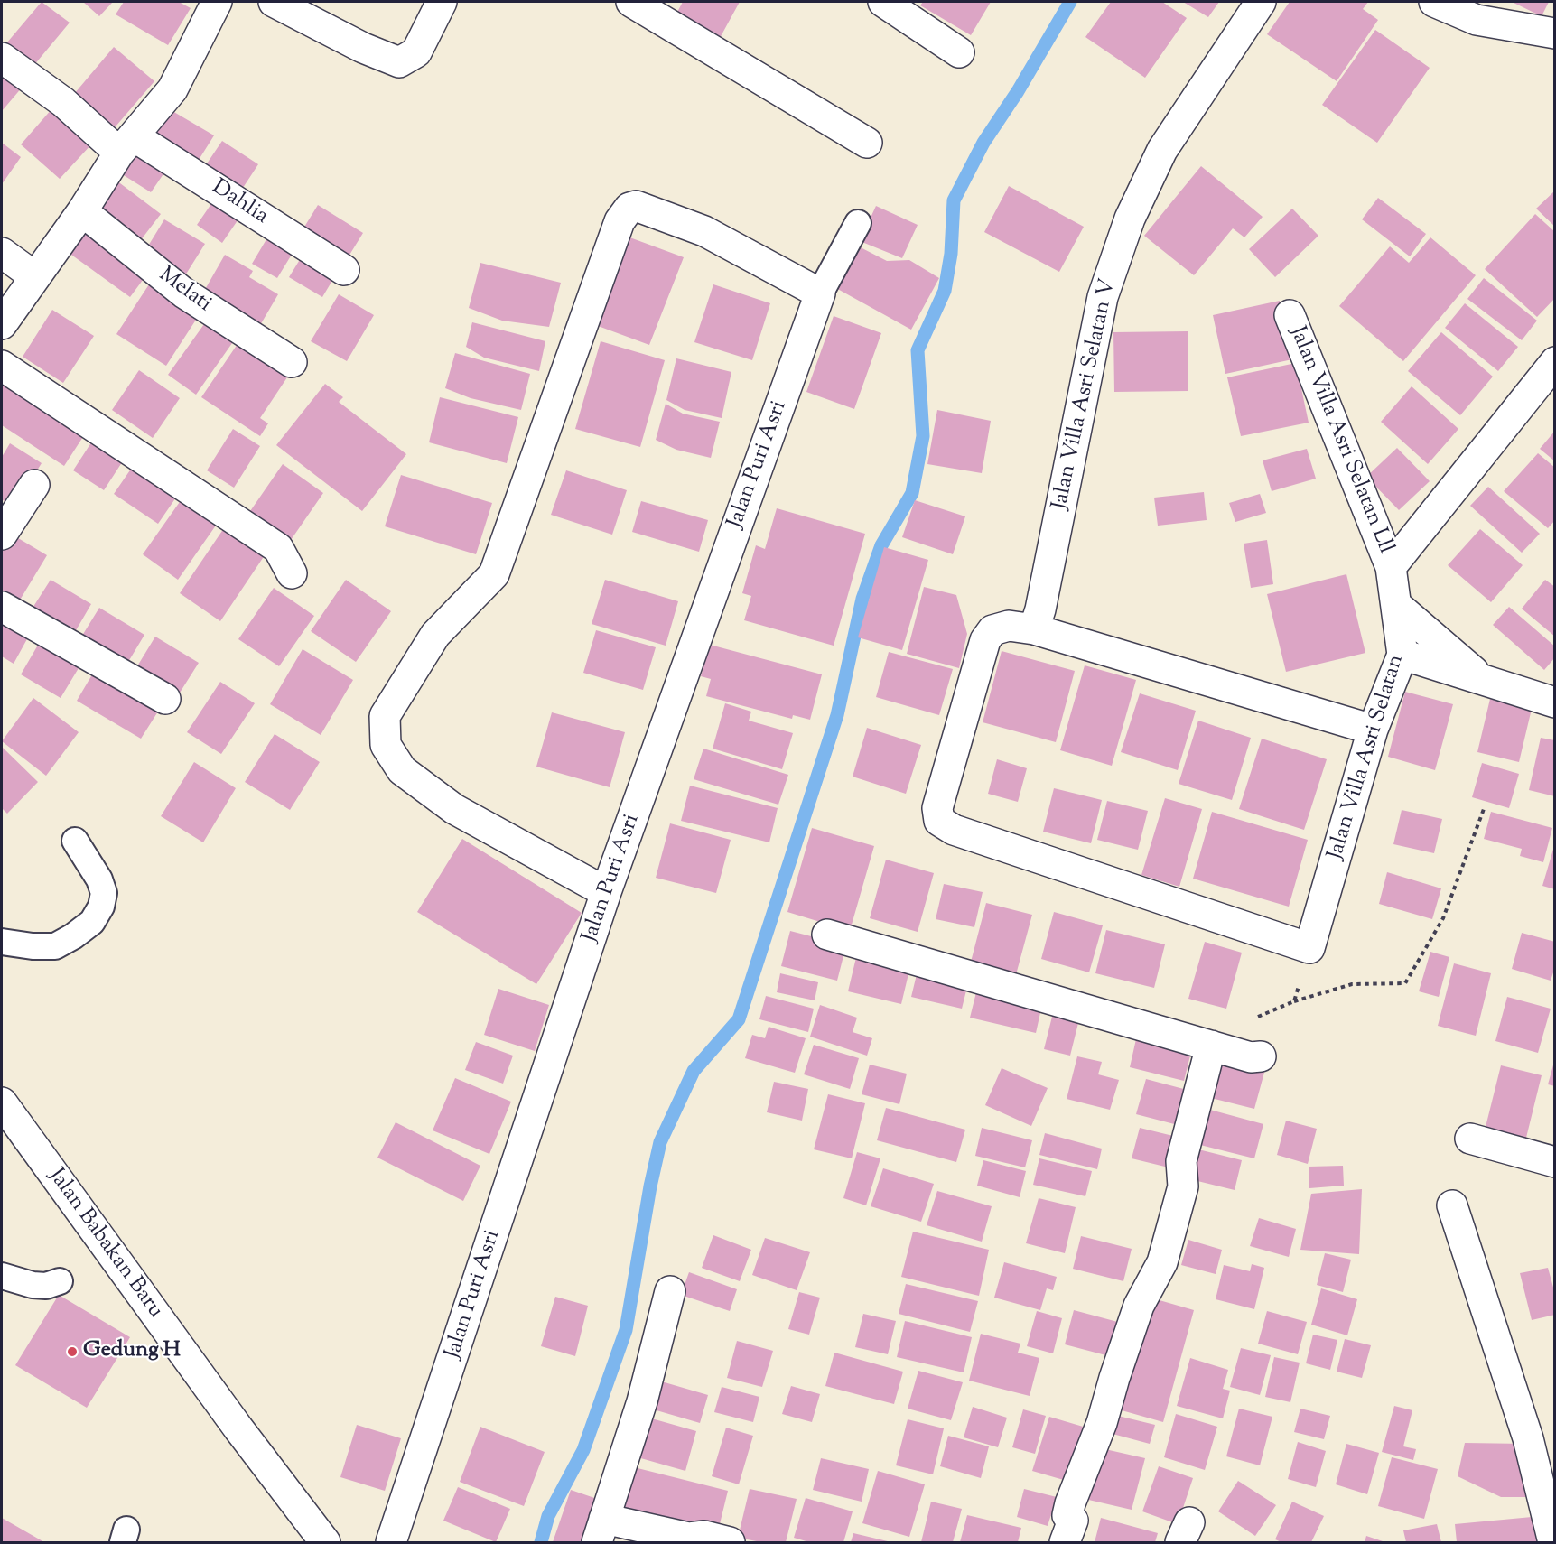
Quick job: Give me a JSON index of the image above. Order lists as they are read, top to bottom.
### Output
{
  "streets": {
    "street": [
      "Dahlia",
      "Melati",
      "Jalan Villa Asri Selatan V",
      "Jalan Villa Asri Selatan Lll",
      "Jalan Puri Asri",
      "Jalan Villa Asri Selatan",
      "Jalan Babakan Baru"
    ]
  },
  "crossings": [
    ["Jalan Villa Asri Selatan V", "Jalan Villa Asri Selatan"],
    ["Jalan Villa Asri Selatan Lll", "Jalan Villa Asri Selatan"]
  ],
  "places": ["Gedung H"]
}
